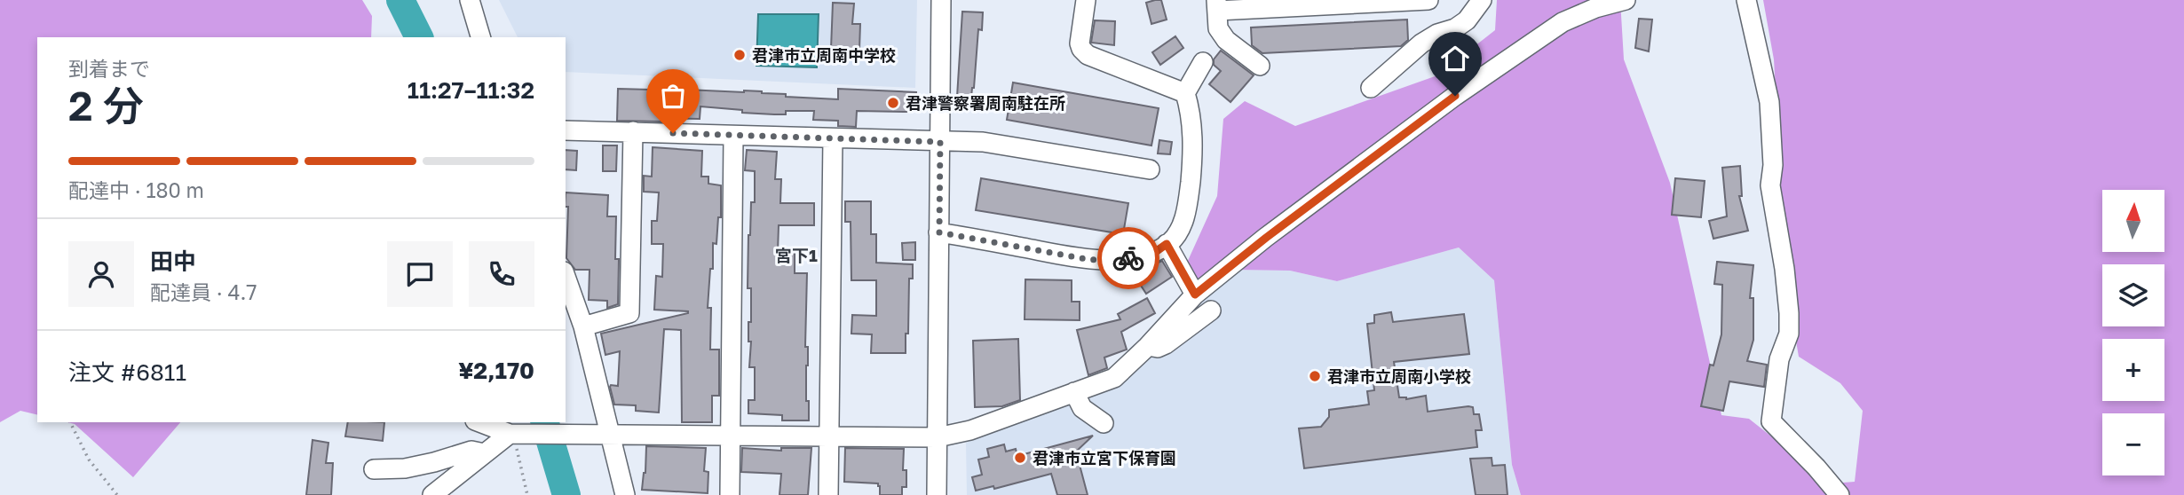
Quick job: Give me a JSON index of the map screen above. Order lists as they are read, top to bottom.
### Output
{
  "districts": ["宮下1"],
  "places": [
    "君津市立周南中学校",
    "君津警察署周南駐在所",
    "君津市立周南小学校",
    "君津市立宮下保育園"
  ],
  "north": "top",
  "page": {
    "heading": ["2 分", "到着まで", "11:27–11:32"],
    "panel": [
      "田中",
      "配達員 · 4.7",
      "注文 #6811",
      "¥2,170"
    ],
    "bar": "配達中 · 180 m",
    "map_buttons": ["+", "−"]
  }
}
